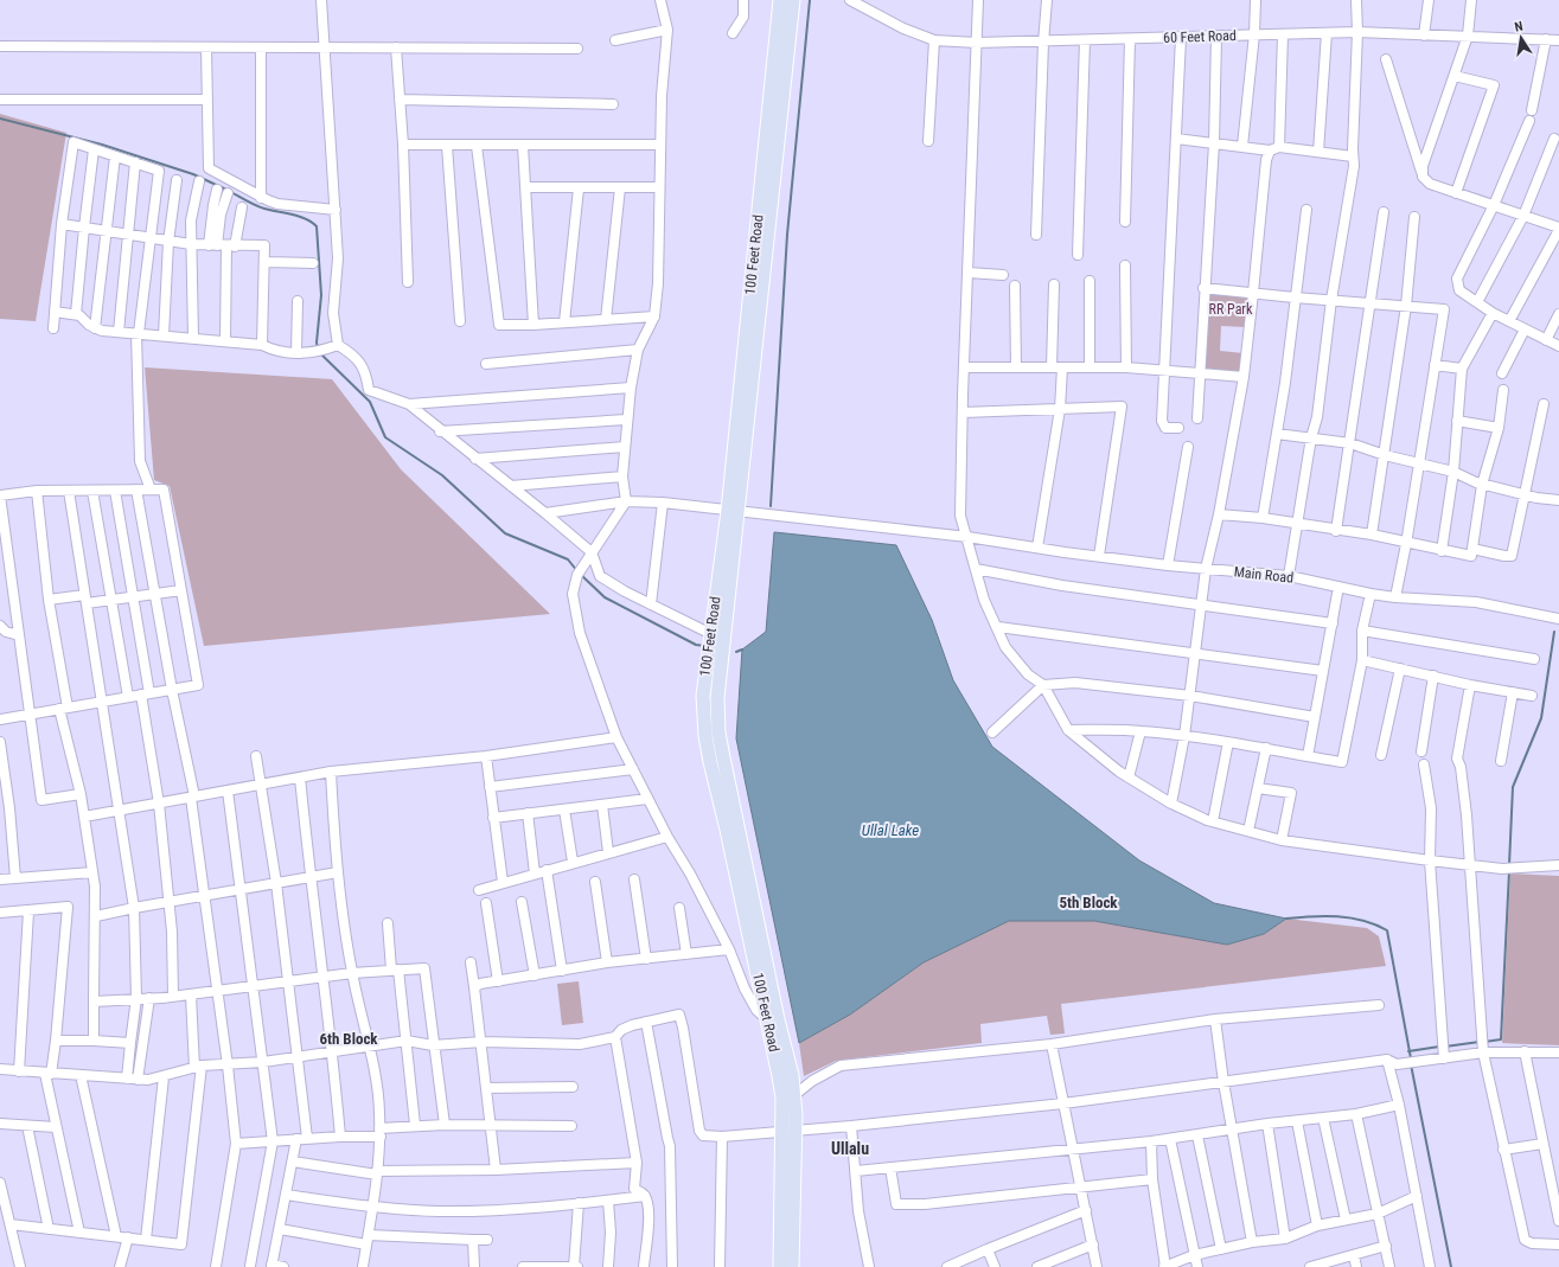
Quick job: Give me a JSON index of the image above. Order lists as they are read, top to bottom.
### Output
{
  "streets": {
    "main road": ["100 Feet Road"],
    "street": ["60 Feet Road", "Main Road"]
  },
  "crossings": [
    ["100 Feet Road", "Main Road"]
  ],
  "districts": ["5th Block", "6th Block", "Ullalu"],
  "water": ["Ullal Lake"],
  "parks": ["RR Park"],
  "north": "top"
}
